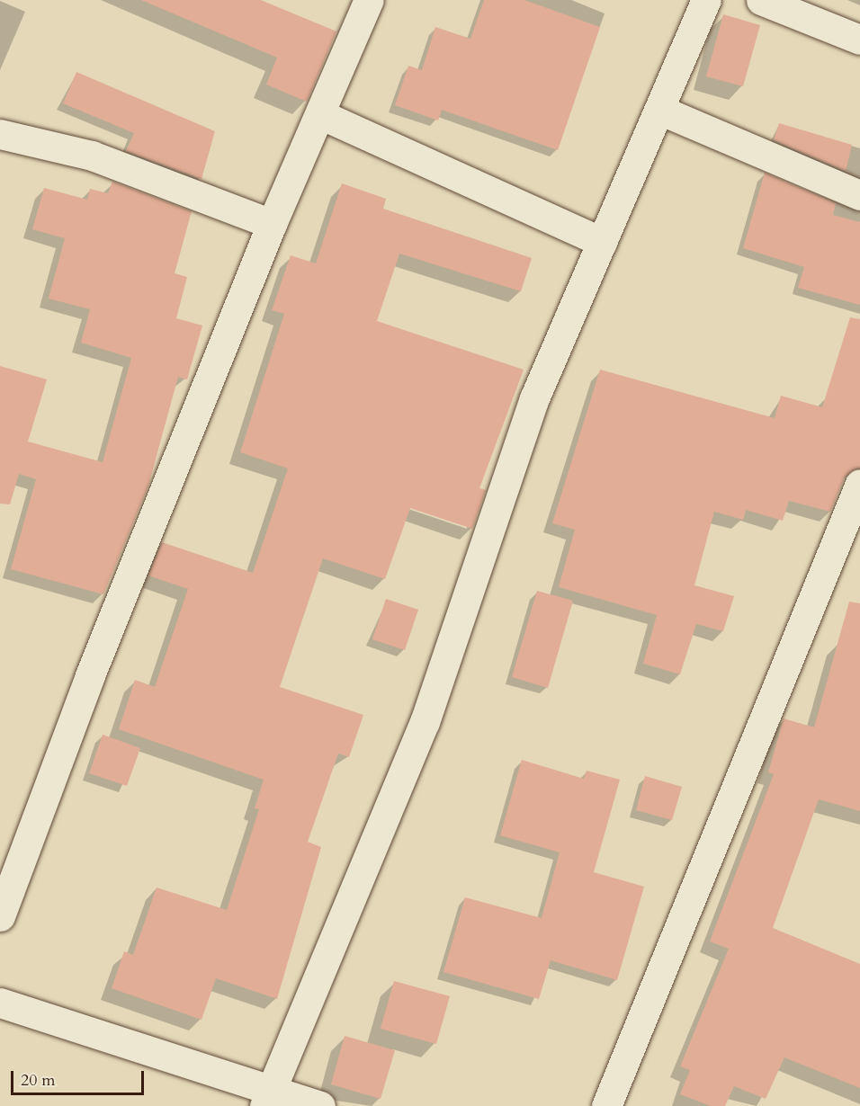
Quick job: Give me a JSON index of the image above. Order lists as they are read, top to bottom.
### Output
{
  "scale_bar": "20 m"
}
